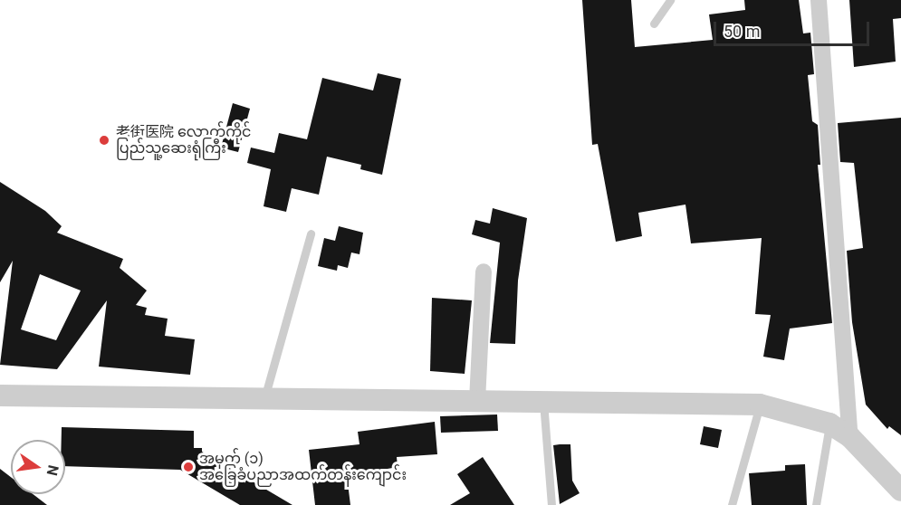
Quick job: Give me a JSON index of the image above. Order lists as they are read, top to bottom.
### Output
{
  "places": ["老街医院 လောက်ကိုင် ပြည်သူ့ဆေးရုံကြီး", "အမှတ် (၁) အခြေခံပညာအထက်တန်းကျောင်း"],
  "scale_bar": "50 m",
  "north": "right"
}
